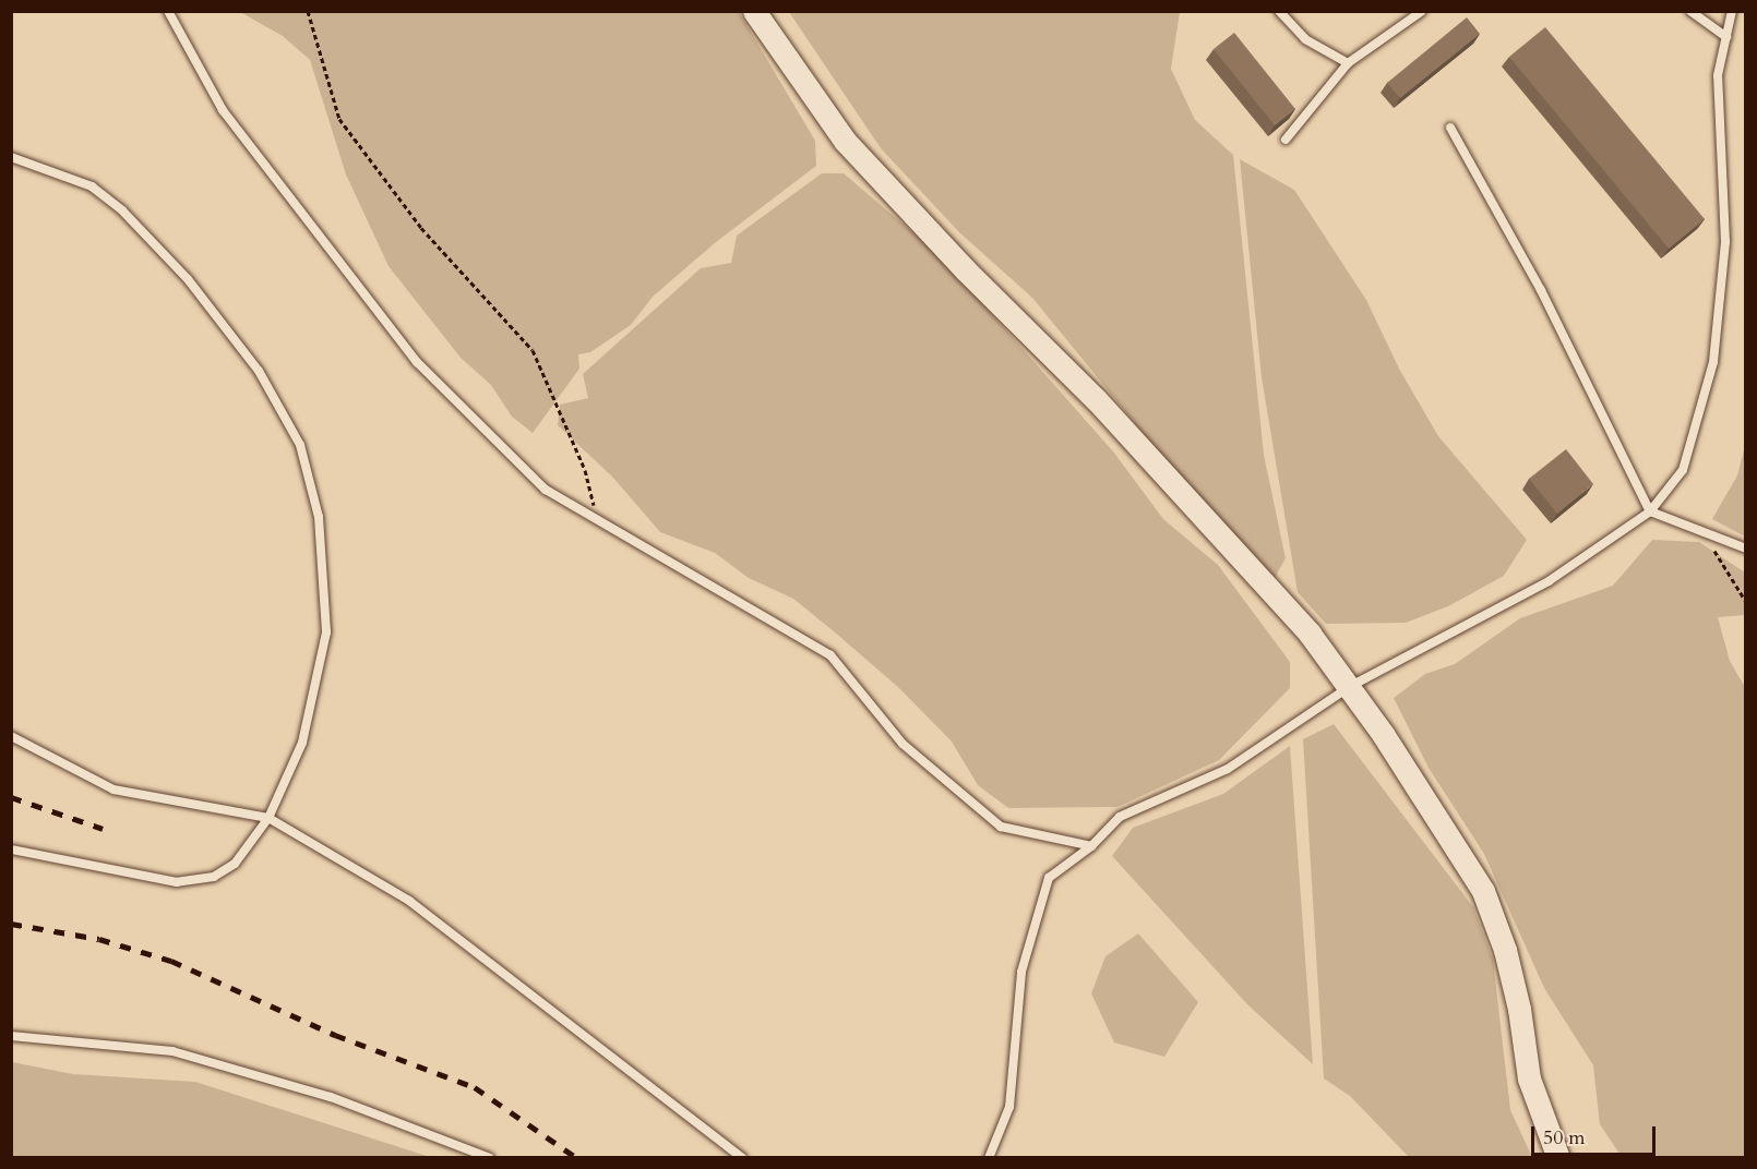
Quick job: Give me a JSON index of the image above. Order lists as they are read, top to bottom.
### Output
{
  "scale_bar": "50 m"
}
